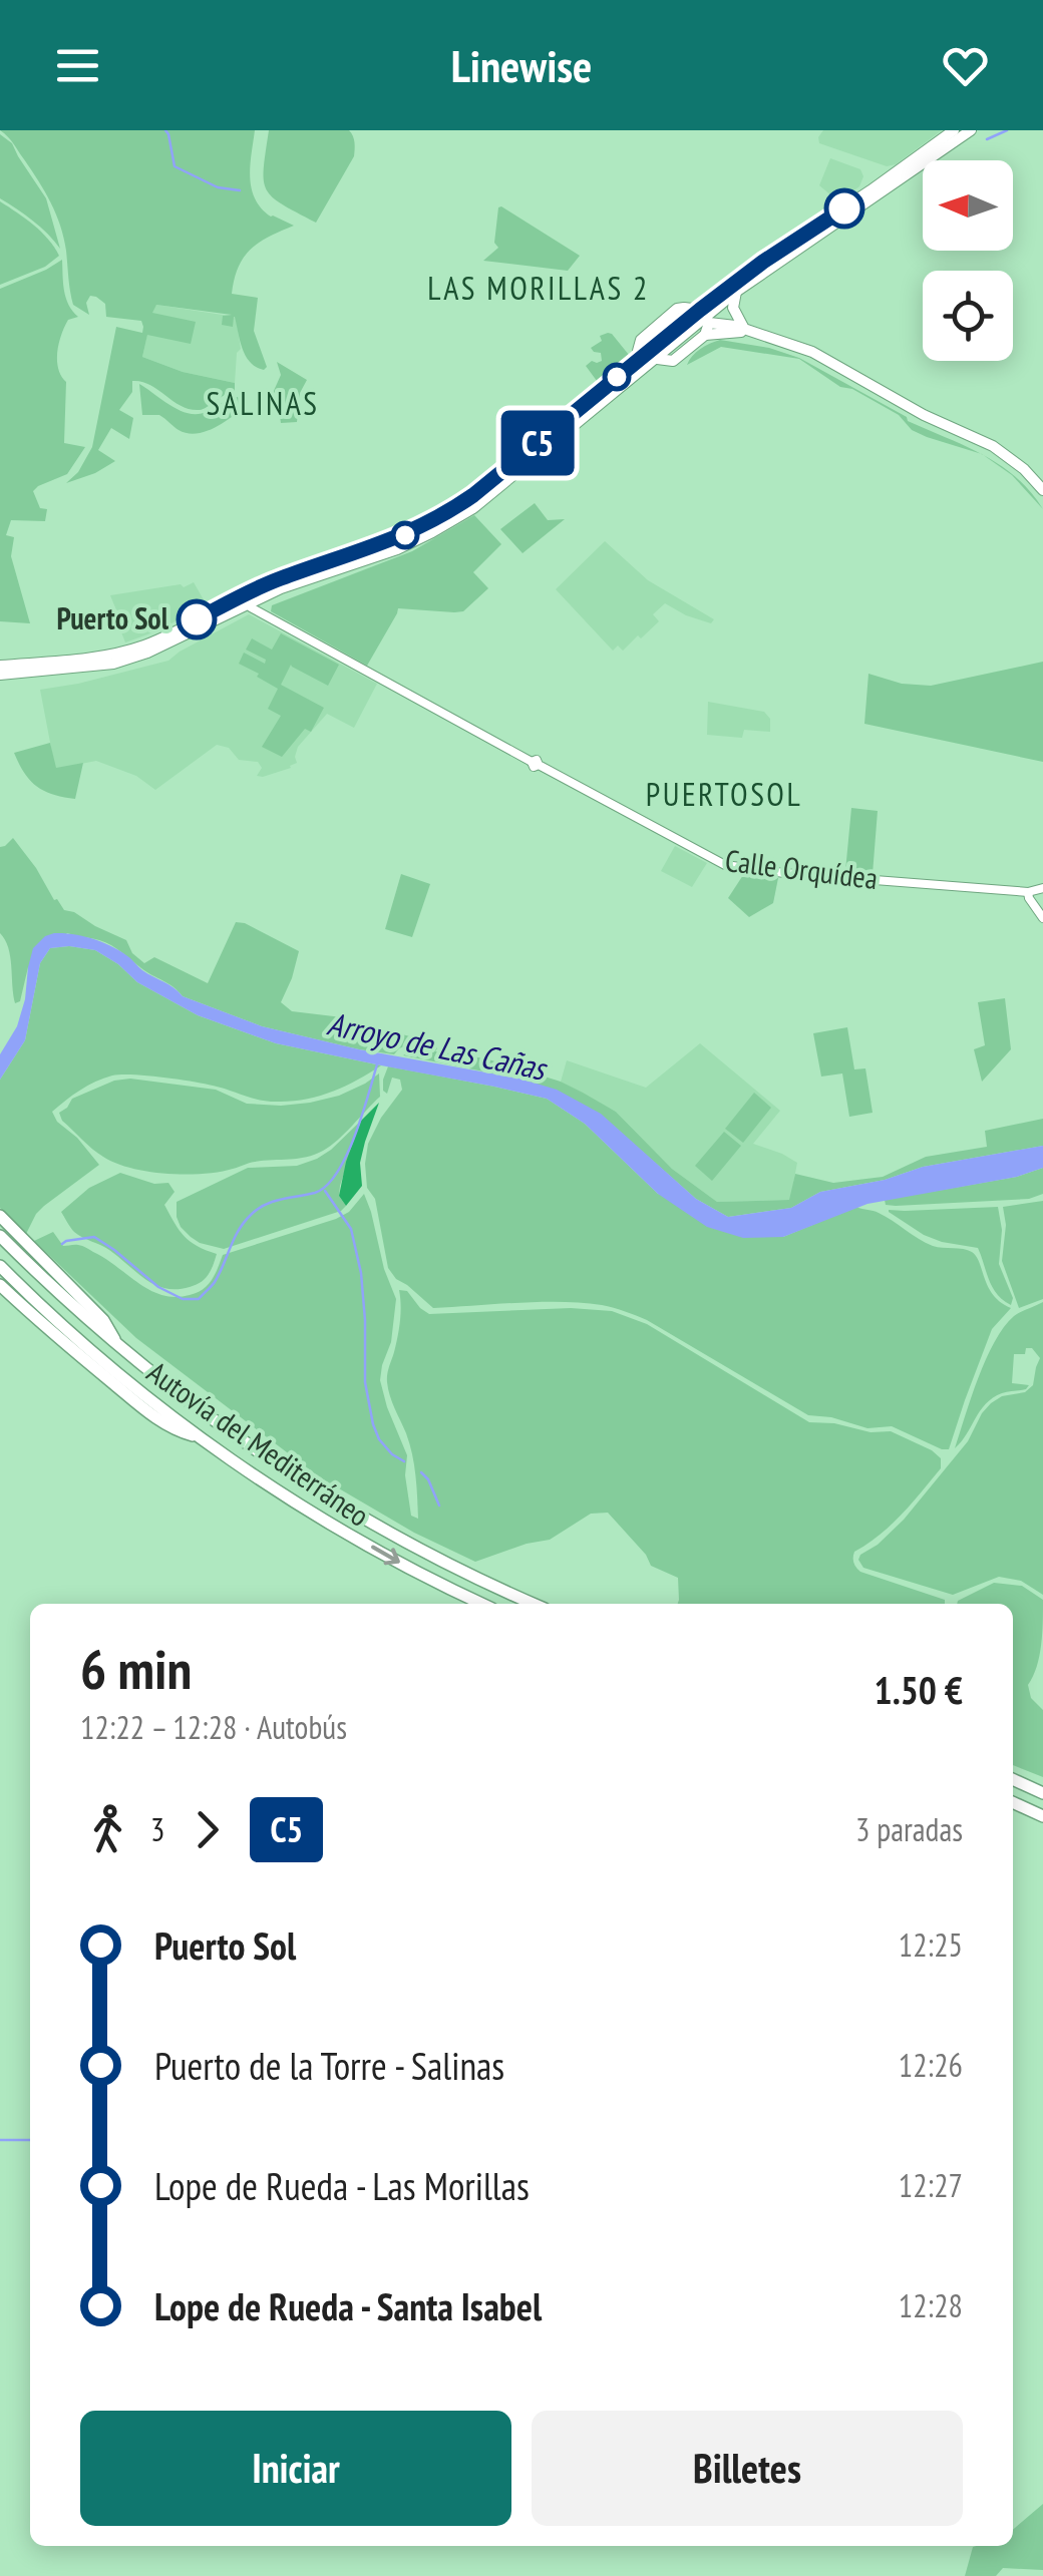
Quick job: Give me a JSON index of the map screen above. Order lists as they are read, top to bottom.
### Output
{
  "streets": {
    "highway": ["Autovía del Mediterráneo"],
    "street": ["Calle Orquídea"]
  },
  "districts": ["LAS MORILLAS 2", "SALINAS", "PUERTOSOL"],
  "water": ["Arroyo de Las Cañas"],
  "places": ["Puerto Sol"],
  "lines": ["bus line C5"],
  "north": "left",
  "page": {
    "header": "Linewise",
    "on_map": "C5",
    "heading": ["6 min", "12:22 – 12:28 · Autobús", "1.50 €"],
    "legs": ["3", "C5", "3 paradas"],
    "list": [
      {
        "name": "Puerto Sol",
        "value": "12:25"
      },
      {
        "name": "Puerto de la Torre - Salinas",
        "value": "12:26"
      },
      {
        "name": "Lope de Rueda - Las Morillas",
        "value": "12:27"
      },
      {
        "name": "Lope de Rueda - Santa Isabel",
        "value": "12:28"
      }
    ],
    "buttons": ["Iniciar", "Billetes"]
  }
}
